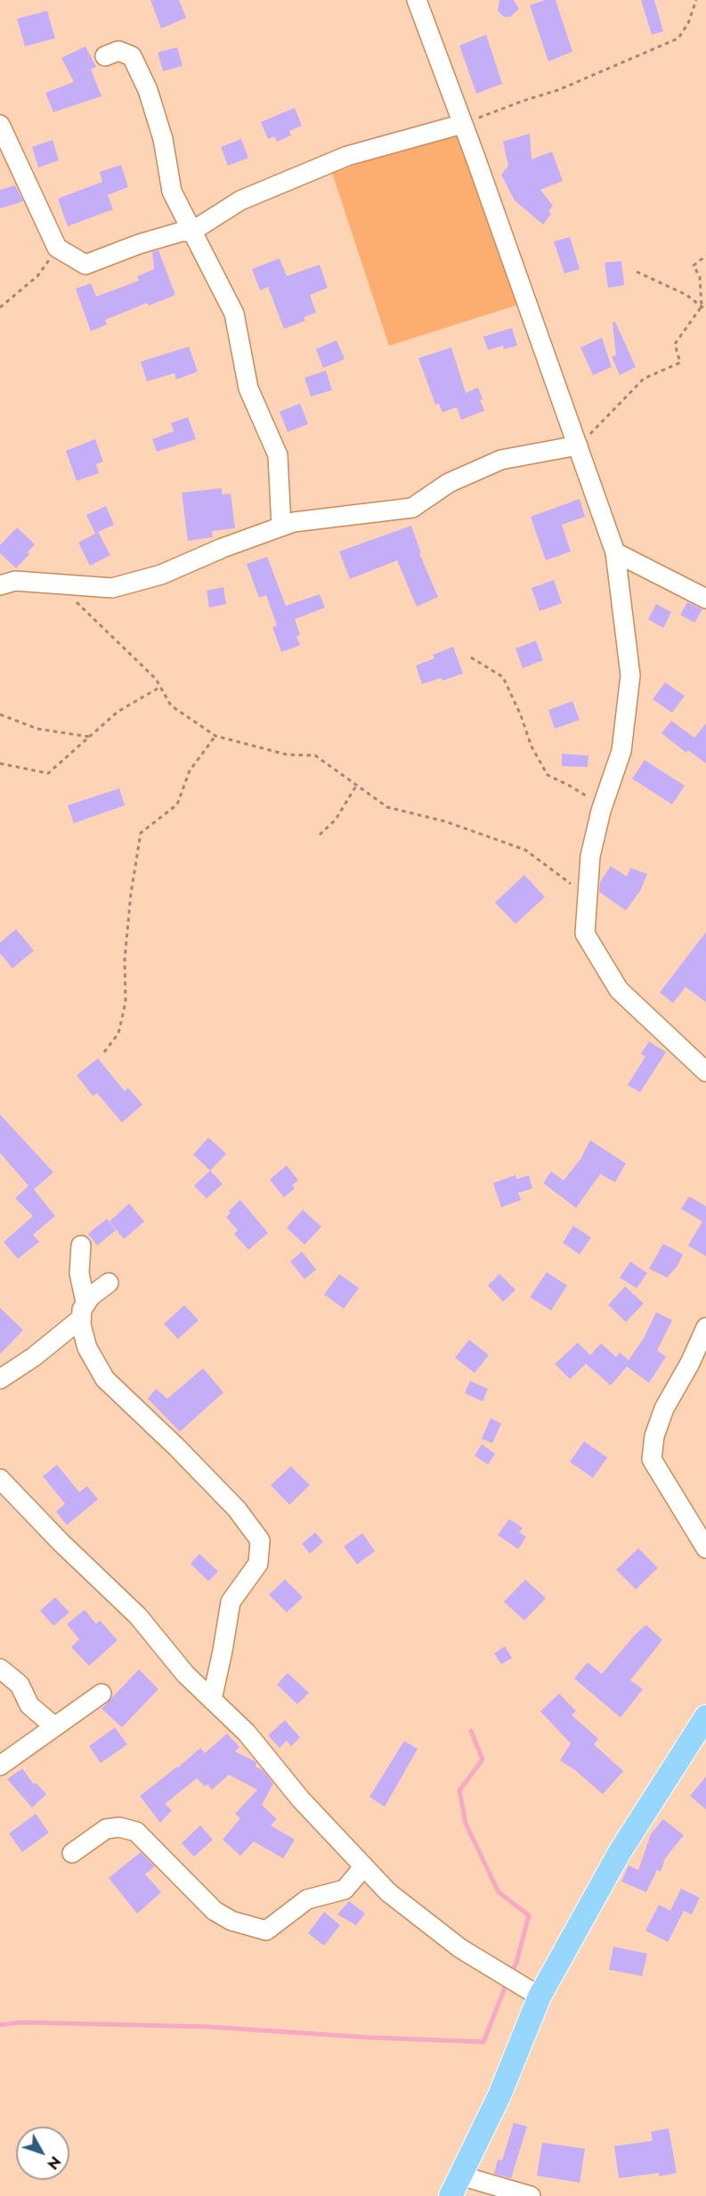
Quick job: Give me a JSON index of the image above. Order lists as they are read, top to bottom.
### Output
{
  "north": "bottom right"
}
